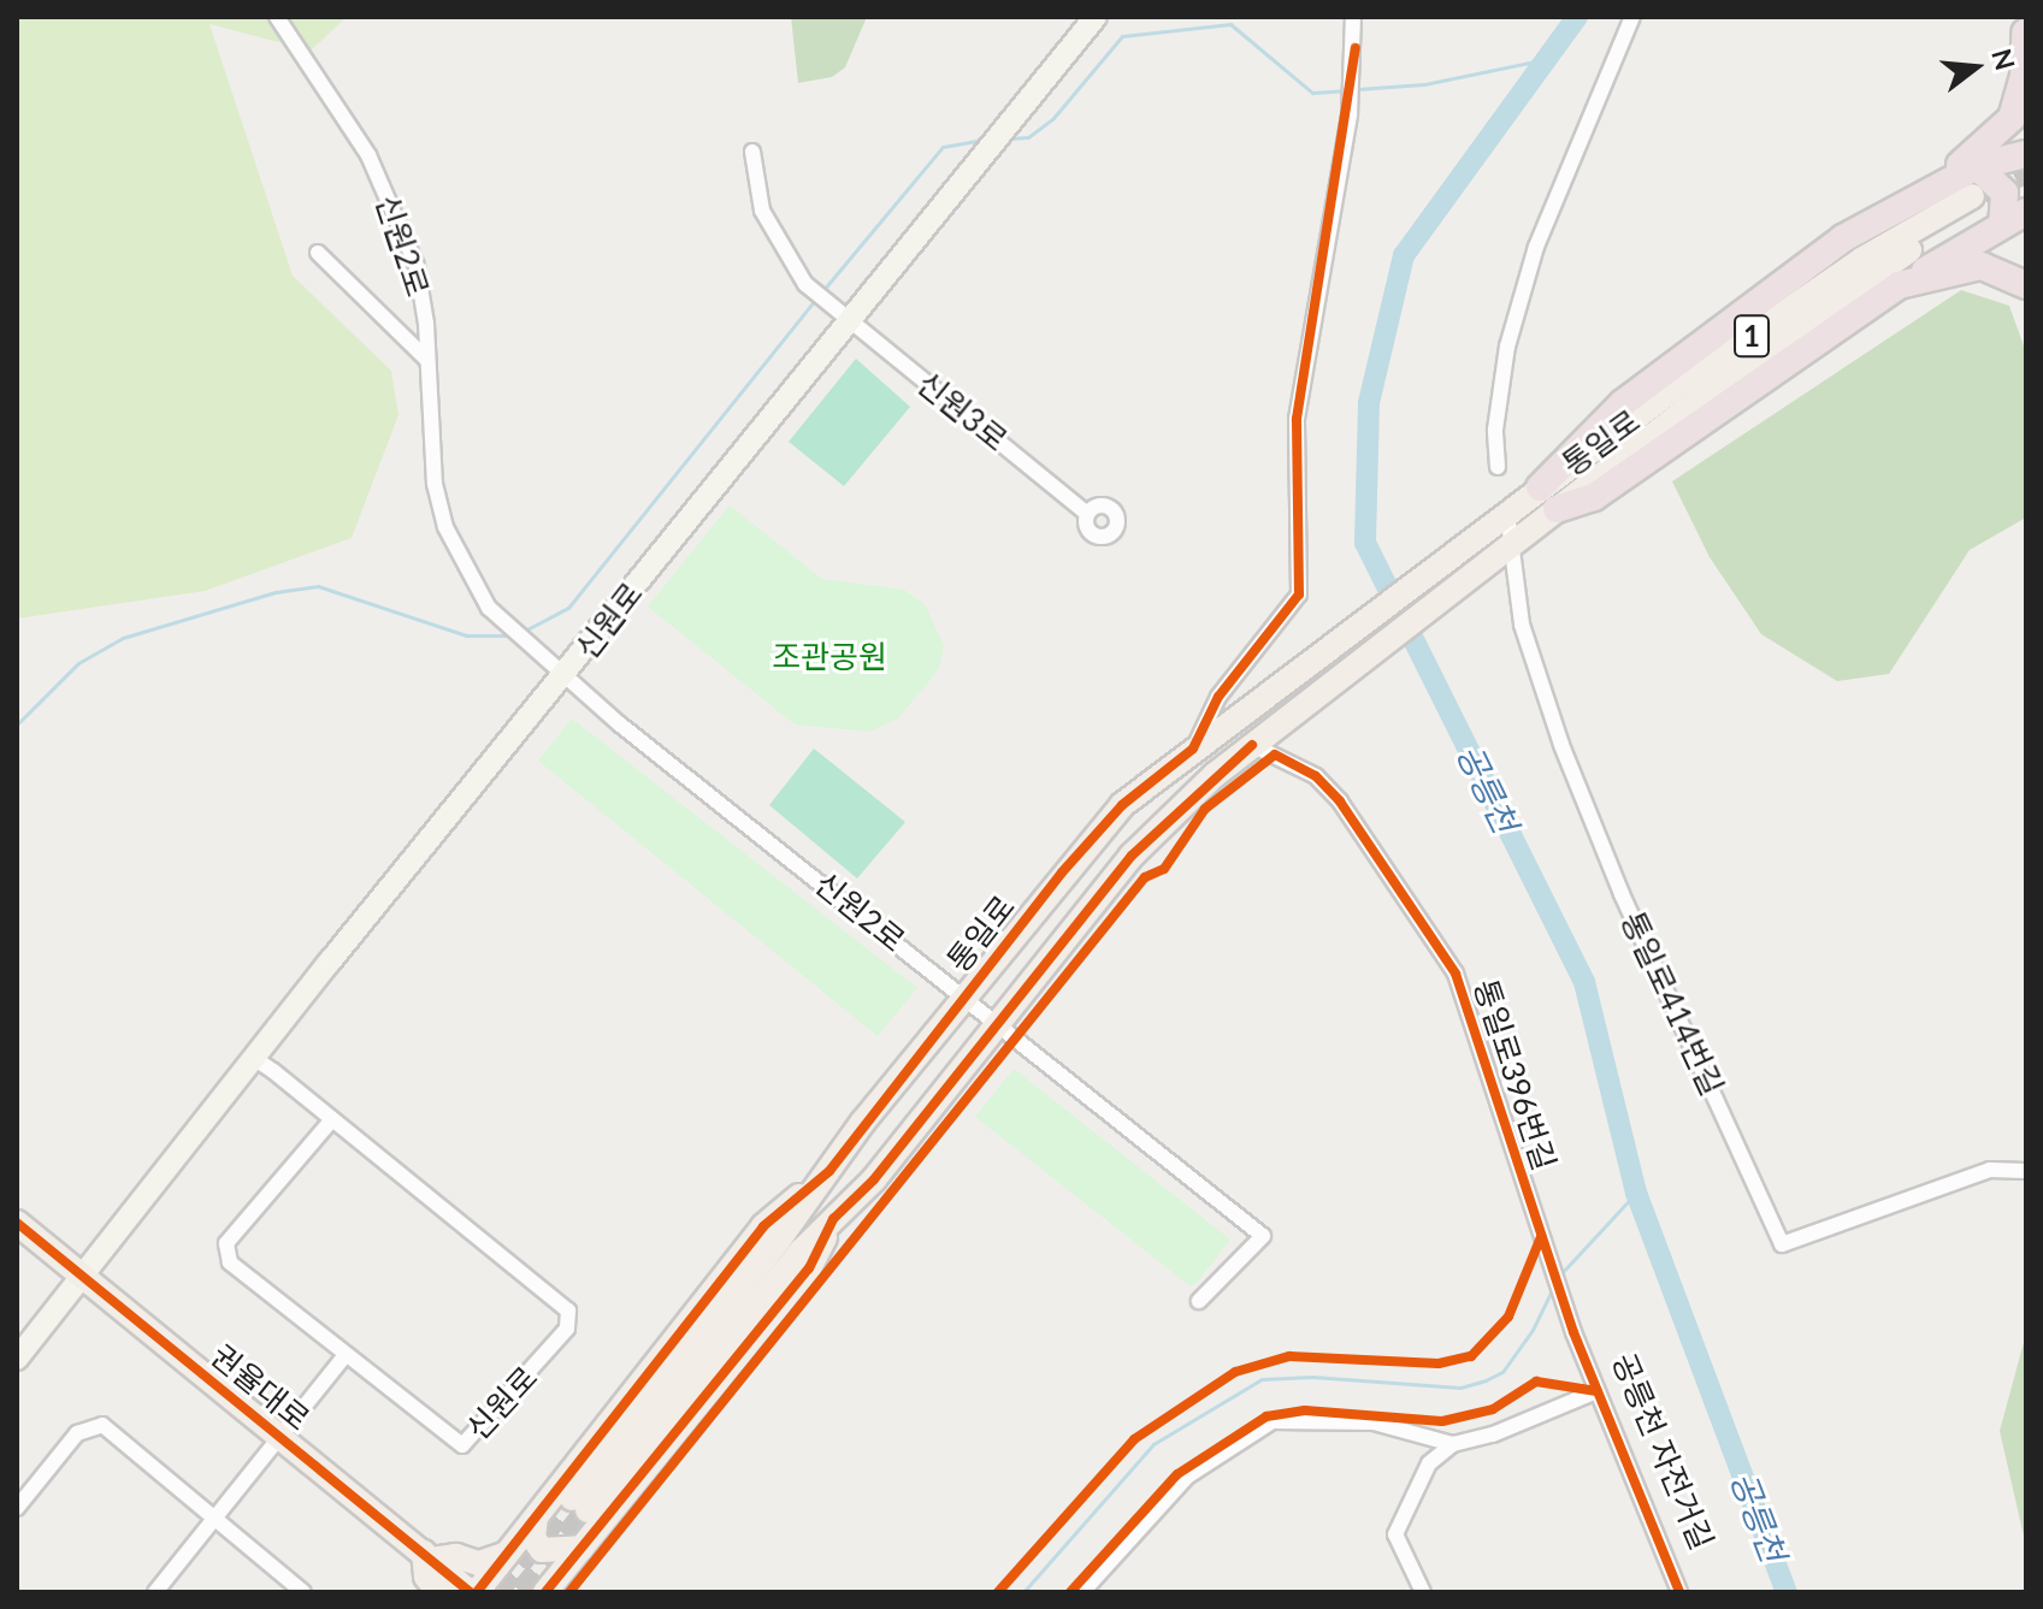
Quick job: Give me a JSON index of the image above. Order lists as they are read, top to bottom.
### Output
{
  "streets": {
    "main road": ["1", "통일로", "권율대로"],
    "street": [
      "신원2로",
      "신원3로",
      "신원로",
      "통일로414번길",
      "통일로396번길"
    ],
    "cycle path": ["공릉천 자전거길"]
  },
  "crossings": [
    ["신원2로", "통일로"],
    ["신원2로", "신원로"],
    ["신원3로", "신원로"],
    ["통일로", "통일로414번길"],
    ["통일로", "통일로396번길"],
    ["신원로", "권율대로"]
  ],
  "water": ["공릉천"],
  "parks": ["조관공원"],
  "north": "right"
}
